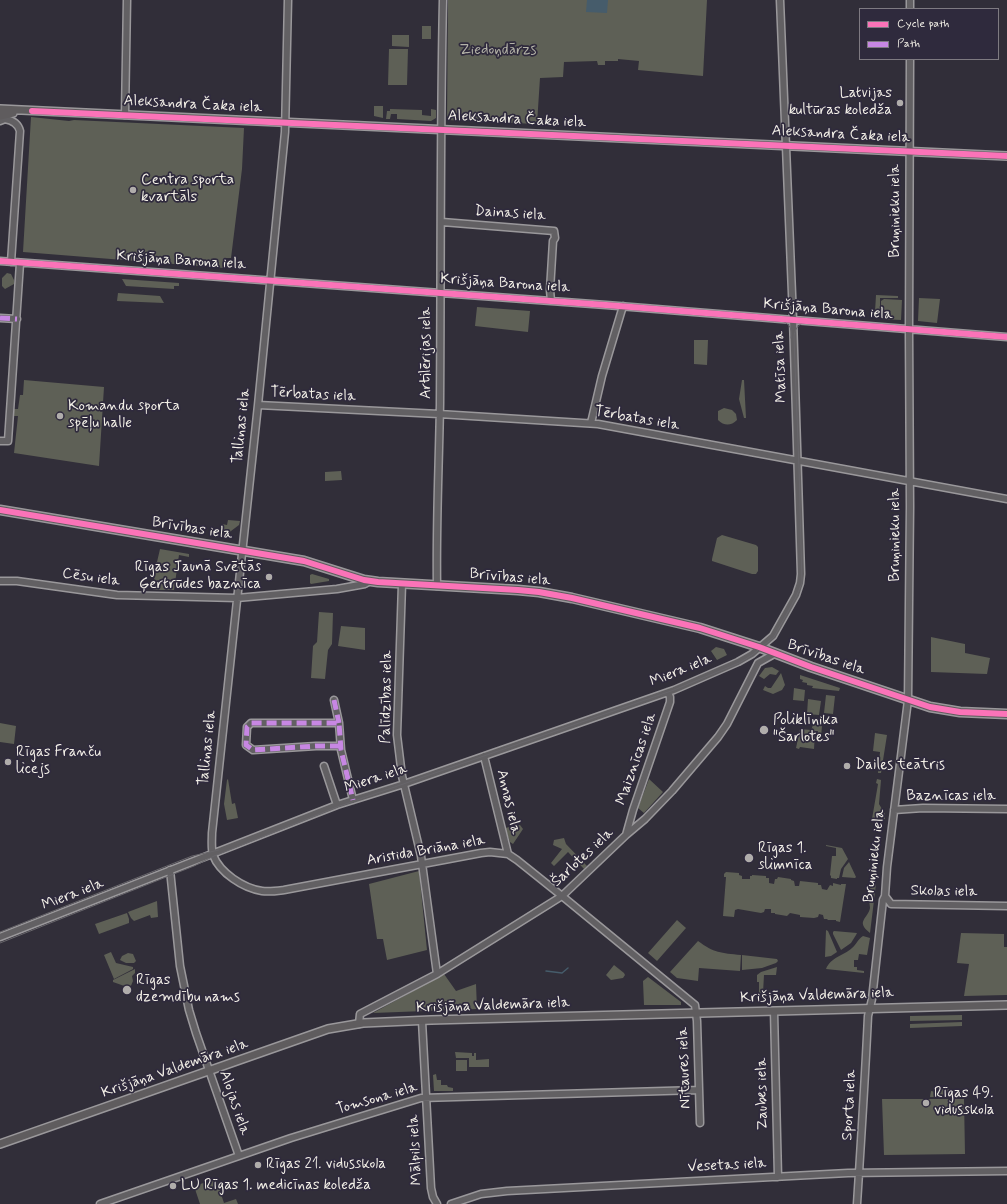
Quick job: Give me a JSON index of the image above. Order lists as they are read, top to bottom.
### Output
{
  "streets": {
    "highway": ["Brīvības iela"],
    "main road": ["Aleksandra Čaka iela", "Krišjāņa Valdemāra iela"],
    "street": [
      "Bruņinieku iela",
      "Dainas iela",
      "Krišjāņa Barona iela",
      "Artilērijas iela",
      "Matīsa iela",
      "Tērbatas iela",
      "Tallinas iela",
      "Cēsu iela",
      "Miera iela",
      "Palīdzības iela",
      "Maiznīcas iela",
      "Baznīcas iela",
      "Annas iela",
      "Aristida Briāna iela",
      "Šarlotes iela",
      "Skolas iela",
      "Nītaures iela",
      "Zaubes iela",
      "Tomsona iela",
      "Alojas iela",
      "Sporta iela",
      "Mālpils iela",
      "Vesetas iela"
    ]
  },
  "crossings": [
    ["Aleksandra Čaka iela", "Bruņinieku iela"],
    ["Aleksandra Čaka iela", "Artilērijas iela"],
    ["Aleksandra Čaka iela", "Matīsa iela"],
    ["Aleksandra Čaka iela", "Tallinas iela"],
    ["Bruņinieku iela", "Krišjāņa Barona iela"],
    ["Bruņinieku iela", "Tērbatas iela"],
    ["Bruņinieku iela", "Brīvības iela"],
    ["Bruņinieku iela", "Baznīcas iela"],
    ["Bruņinieku iela", "Skolas iela"],
    ["Bruņinieku iela", "Krišjāņa Valdemāra iela"],
    ["Bruņinieku iela", "Sporta iela"],
    ["Dainas iela", "Krišjāņa Barona iela"],
    ["Dainas iela", "Artilērijas iela"],
    ["Krišjāņa Barona iela", "Artilērijas iela"],
    ["Krišjāņa Barona iela", "Matīsa iela"],
    ["Krišjāņa Barona iela", "Tallinas iela"],
    ["Artilērijas iela", "Tērbatas iela"],
    ["Artilērijas iela", "Brīvības iela"],
    ["Matīsa iela", "Tērbatas iela"],
    ["Matīsa iela", "Brīvības iela"],
    ["Matīsa iela", "Miera iela"],
    ["Tērbatas iela", "Tallinas iela"],
    ["Tallinas iela", "Brīvības iela"],
    ["Tallinas iela", "Cēsu iela"],
    ["Tallinas iela", "Miera iela"],
    ["Tallinas iela", "Aristida Briāna iela"],
    ["Brīvības iela", "Cēsu iela"],
    ["Brīvības iela", "Miera iela"],
    ["Brīvības iela", "Palīdzības iela"],
    ["Brīvības iela", "Šarlotes iela"],
    ["Miera iela", "Palīdzības iela"],
    ["Miera iela", "Maiznīcas iela"],
    ["Miera iela", "Annas iela"],
    ["Miera iela", "Aristida Briāna iela"],
    ["Miera iela", "Alojas iela"],
    ["Palīdzības iela", "Aristida Briāna iela"],
    ["Palīdzības iela", "Šarlotes iela"],
    ["Maiznīcas iela", "Šarlotes iela"],
    ["Annas iela", "Aristida Briāna iela"],
    ["Aristida Briāna iela", "Šarlotes iela"],
    ["Aristida Briāna iela", "Krišjāņa Valdemāra iela"],
    ["Aristida Briāna iela", "Nītaures iela"],
    ["Šarlotes iela", "Krišjāņa Valdemāra iela"],
    ["Krišjāņa Valdemāra iela", "Nītaures iela"],
    ["Krišjāņa Valdemāra iela", "Zaubes iela"],
    ["Krišjāņa Valdemāra iela", "Alojas iela"],
    ["Krišjāņa Valdemāra iela", "Sporta iela"],
    ["Krišjāņa Valdemāra iela", "Mālpils iela"],
    ["Nītaures iela", "Tomsona iela"],
    ["Zaubes iela", "Vesetas iela"],
    ["Tomsona iela", "Alojas iela"],
    ["Tomsona iela", "Mālpils iela"],
    ["Sporta iela", "Vesetas iela"]
  ],
  "parks": ["Ziedoņdārzs"],
  "places": [
    "Latvijas kultūras koledža",
    "Centra sporta kvartāls",
    "Komandu sporta spēļu halle",
    "Rīgas Jaunā Svētās Ģertrūdes baznīca",
    "Poliklīnika \"Šarlotes\"",
    "Rīgas Franču licejs",
    "Dailes teātris",
    "Rīgas 1. slimnīca",
    "Rīgas dzemdību nams",
    "Rīgas 49. vidusskola",
    "Rīgas 21. vidusskola",
    "LU Rīgas 1. medicīnas koledža"
  ],
  "legend": ["Cycle path", "Path"]
}
